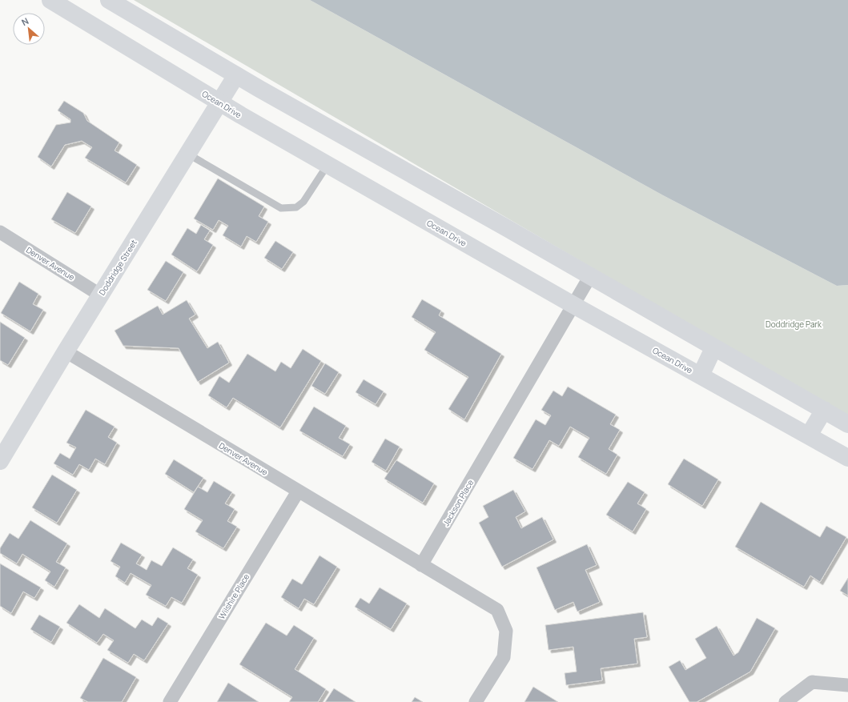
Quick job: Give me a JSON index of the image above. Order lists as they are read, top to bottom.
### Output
{
  "streets": {
    "main road": ["Ocean Drive", "Doddridge Street"],
    "street": ["Denver Avenue", "Jackson Place", "Wilshire Place"]
  },
  "crossings": [
    ["Ocean Drive", "Doddridge Street"],
    ["Ocean Drive", "Jackson Place"],
    ["Denver Avenue", "Doddridge Street"],
    ["Denver Avenue", "Jackson Place"],
    ["Denver Avenue", "Wilshire Place"]
  ],
  "parks": ["Doddridge Park"],
  "north": "top left"
}
